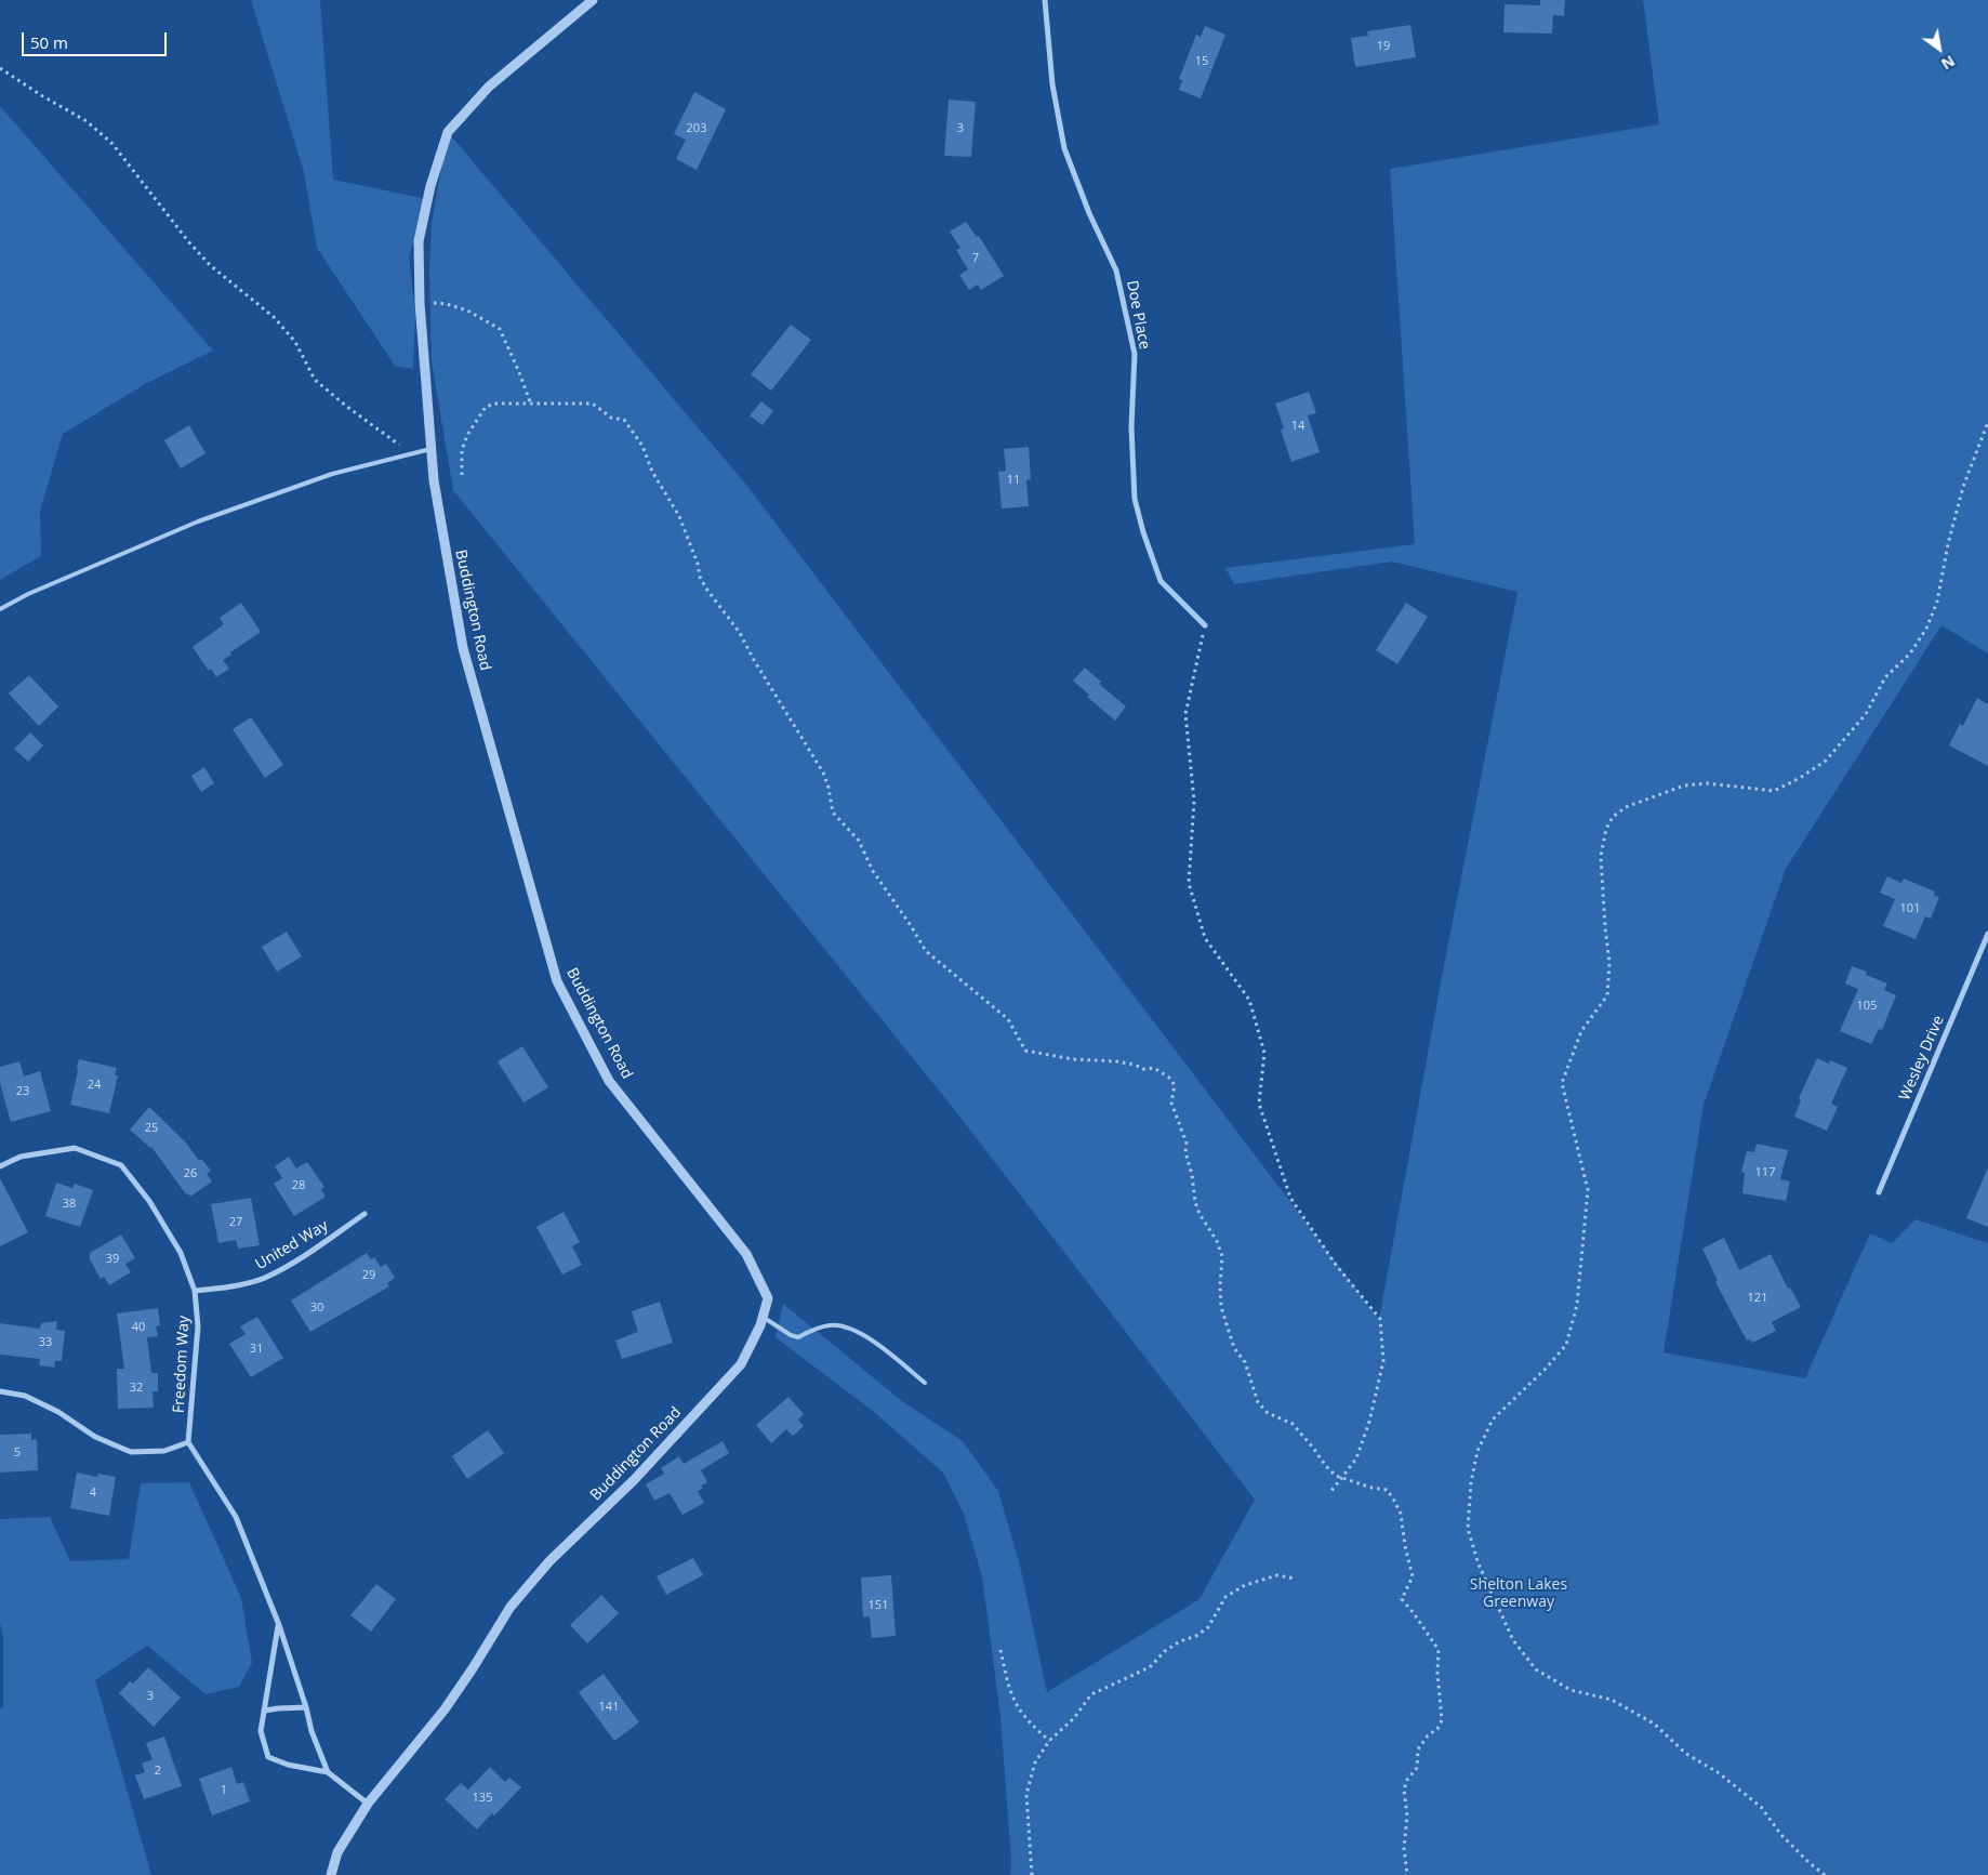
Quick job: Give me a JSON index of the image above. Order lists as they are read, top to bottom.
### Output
{
  "streets": {
    "street": [
      "Doe Place",
      "Buddington Road",
      "Wesley Drive",
      "United Way",
      "Freedom Way"
    ]
  },
  "crossings": [
    ["United Way", "Freedom Way"]
  ],
  "parks": ["Shelton Lakes Greenway"],
  "house_numbers": [
    "19",
    "15",
    "203",
    "3",
    "7",
    "14",
    "11",
    "101",
    "105",
    "24",
    "23",
    "25",
    "117",
    "26",
    "28",
    "38",
    "27",
    "39",
    "29",
    "121",
    "30",
    "40",
    "33",
    "31",
    "32",
    "5",
    "4",
    "151",
    "3",
    "141",
    "2",
    "1",
    "135"
  ],
  "scale_bar": "50 m",
  "north": "bottom right"
}
